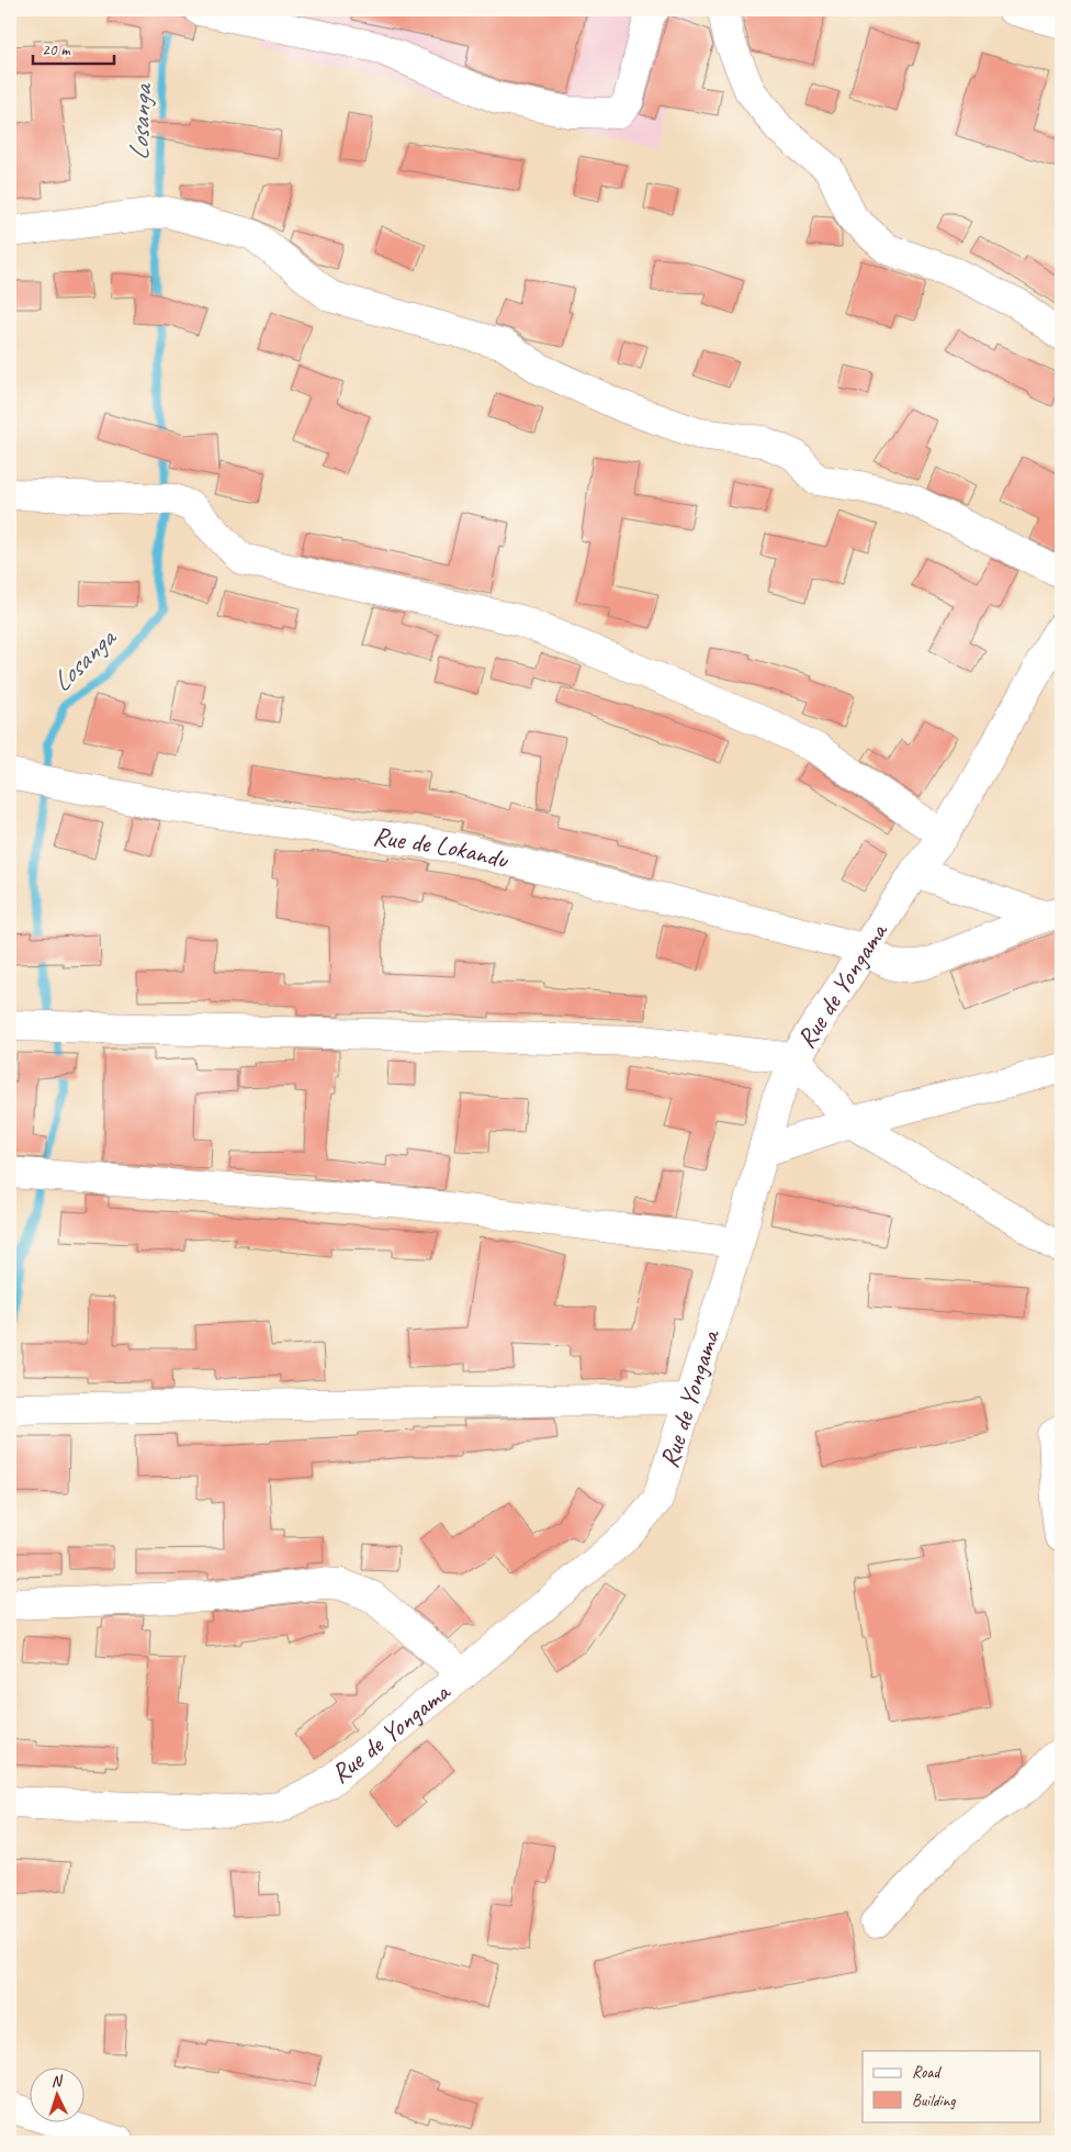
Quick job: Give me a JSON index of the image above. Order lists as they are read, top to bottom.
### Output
{
  "streets": {
    "street": ["Rue de Lokandu", "Rue de Yongama"]
  },
  "crossings": [
    ["Rue de Lokandu", "Rue de Yongama"]
  ],
  "water": ["Losanga"],
  "legend": ["Road", "Building"],
  "scale_bar": "20 m",
  "north": "top"
}
